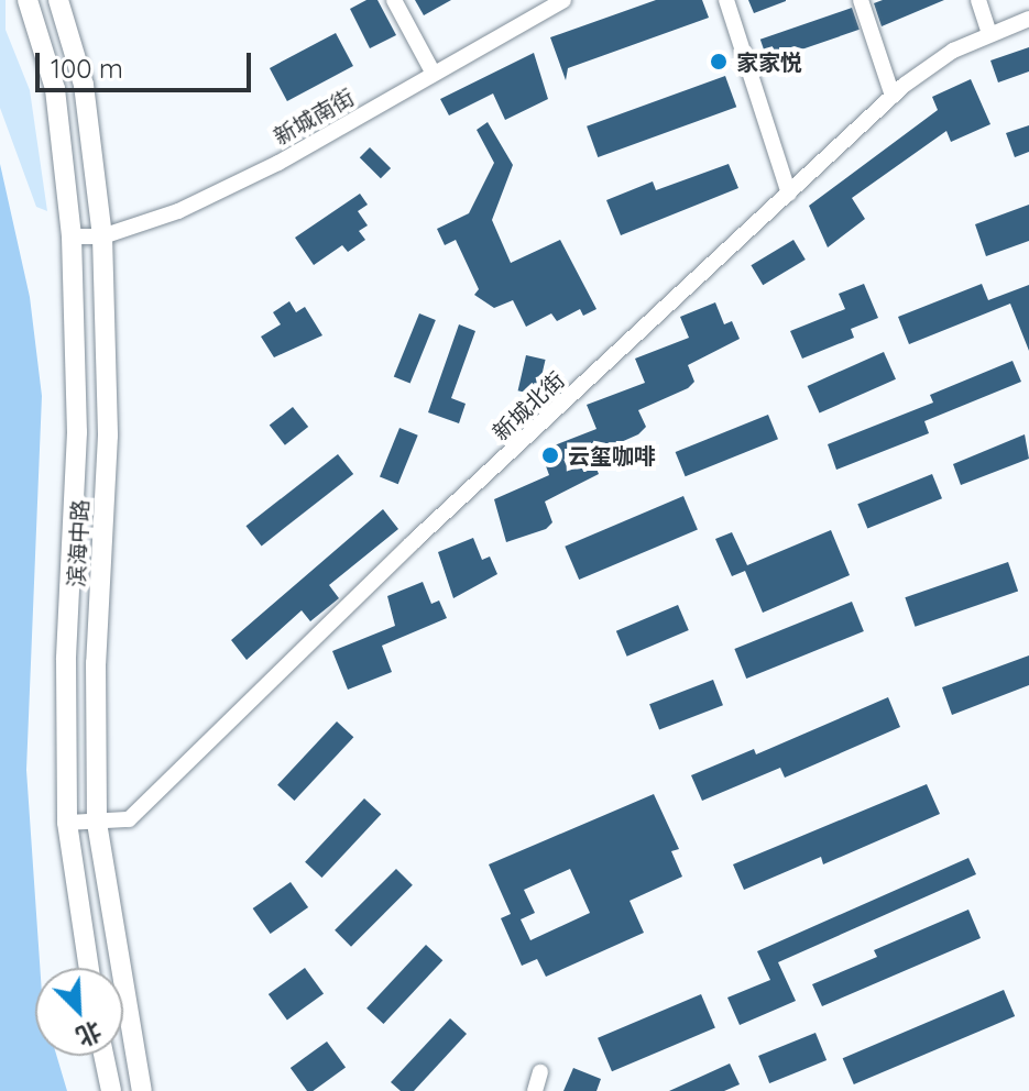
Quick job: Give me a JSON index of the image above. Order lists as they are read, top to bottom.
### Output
{
  "streets": {
    "main road": ["滨海中路"],
    "street": ["新城南街", "新城北街"]
  },
  "crossings": [
    ["新城南街", "滨海中路"],
    ["新城北街", "滨海中路"]
  ],
  "places": ["家家悦", "云玺咖啡"],
  "scale_bar": "100 m",
  "north": "bottom right"
}
